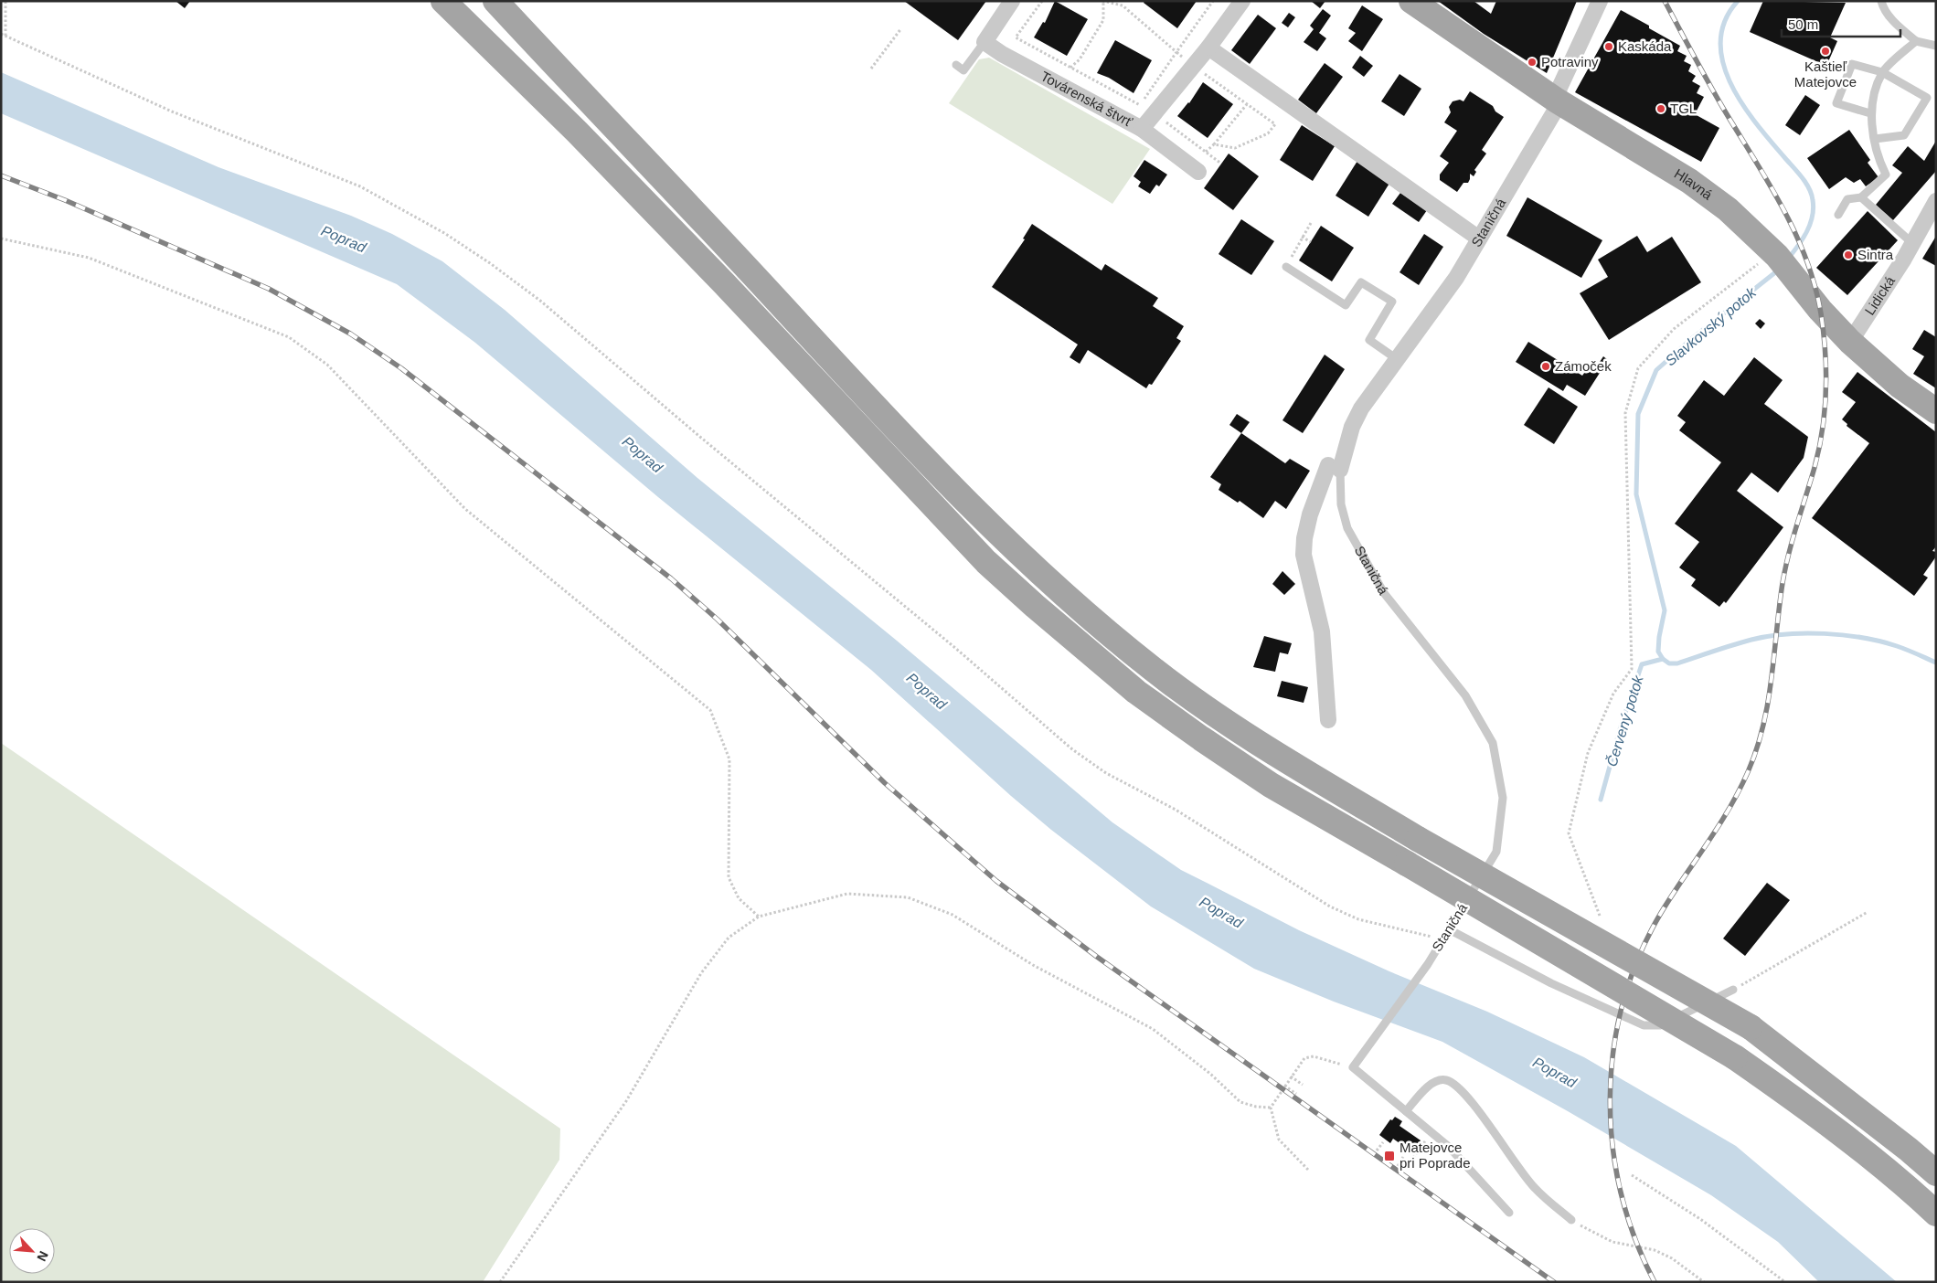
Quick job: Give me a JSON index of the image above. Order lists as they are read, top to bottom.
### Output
{
  "streets": {
    "main road": ["Hlavná"],
    "street": ["Továrenská štvrť", "Staničná", "Lidická"]
  },
  "crossings": [
    ["Hlavná", "Staničná"],
    ["Hlavná", "Lidická"]
  ],
  "water": ["Poprad", "Slavkovský potok", "Červený potok"],
  "places": {
    "other": [
      "Kaskáda",
      "Kaštieľ Matejovce",
      "Potraviny",
      "TGL",
      "Sintra",
      "Zámoček"
    ],
    "transit": ["Matejovce pri Poprade"]
  },
  "scale_bar": "50 m",
  "north": "bottom right"
}
